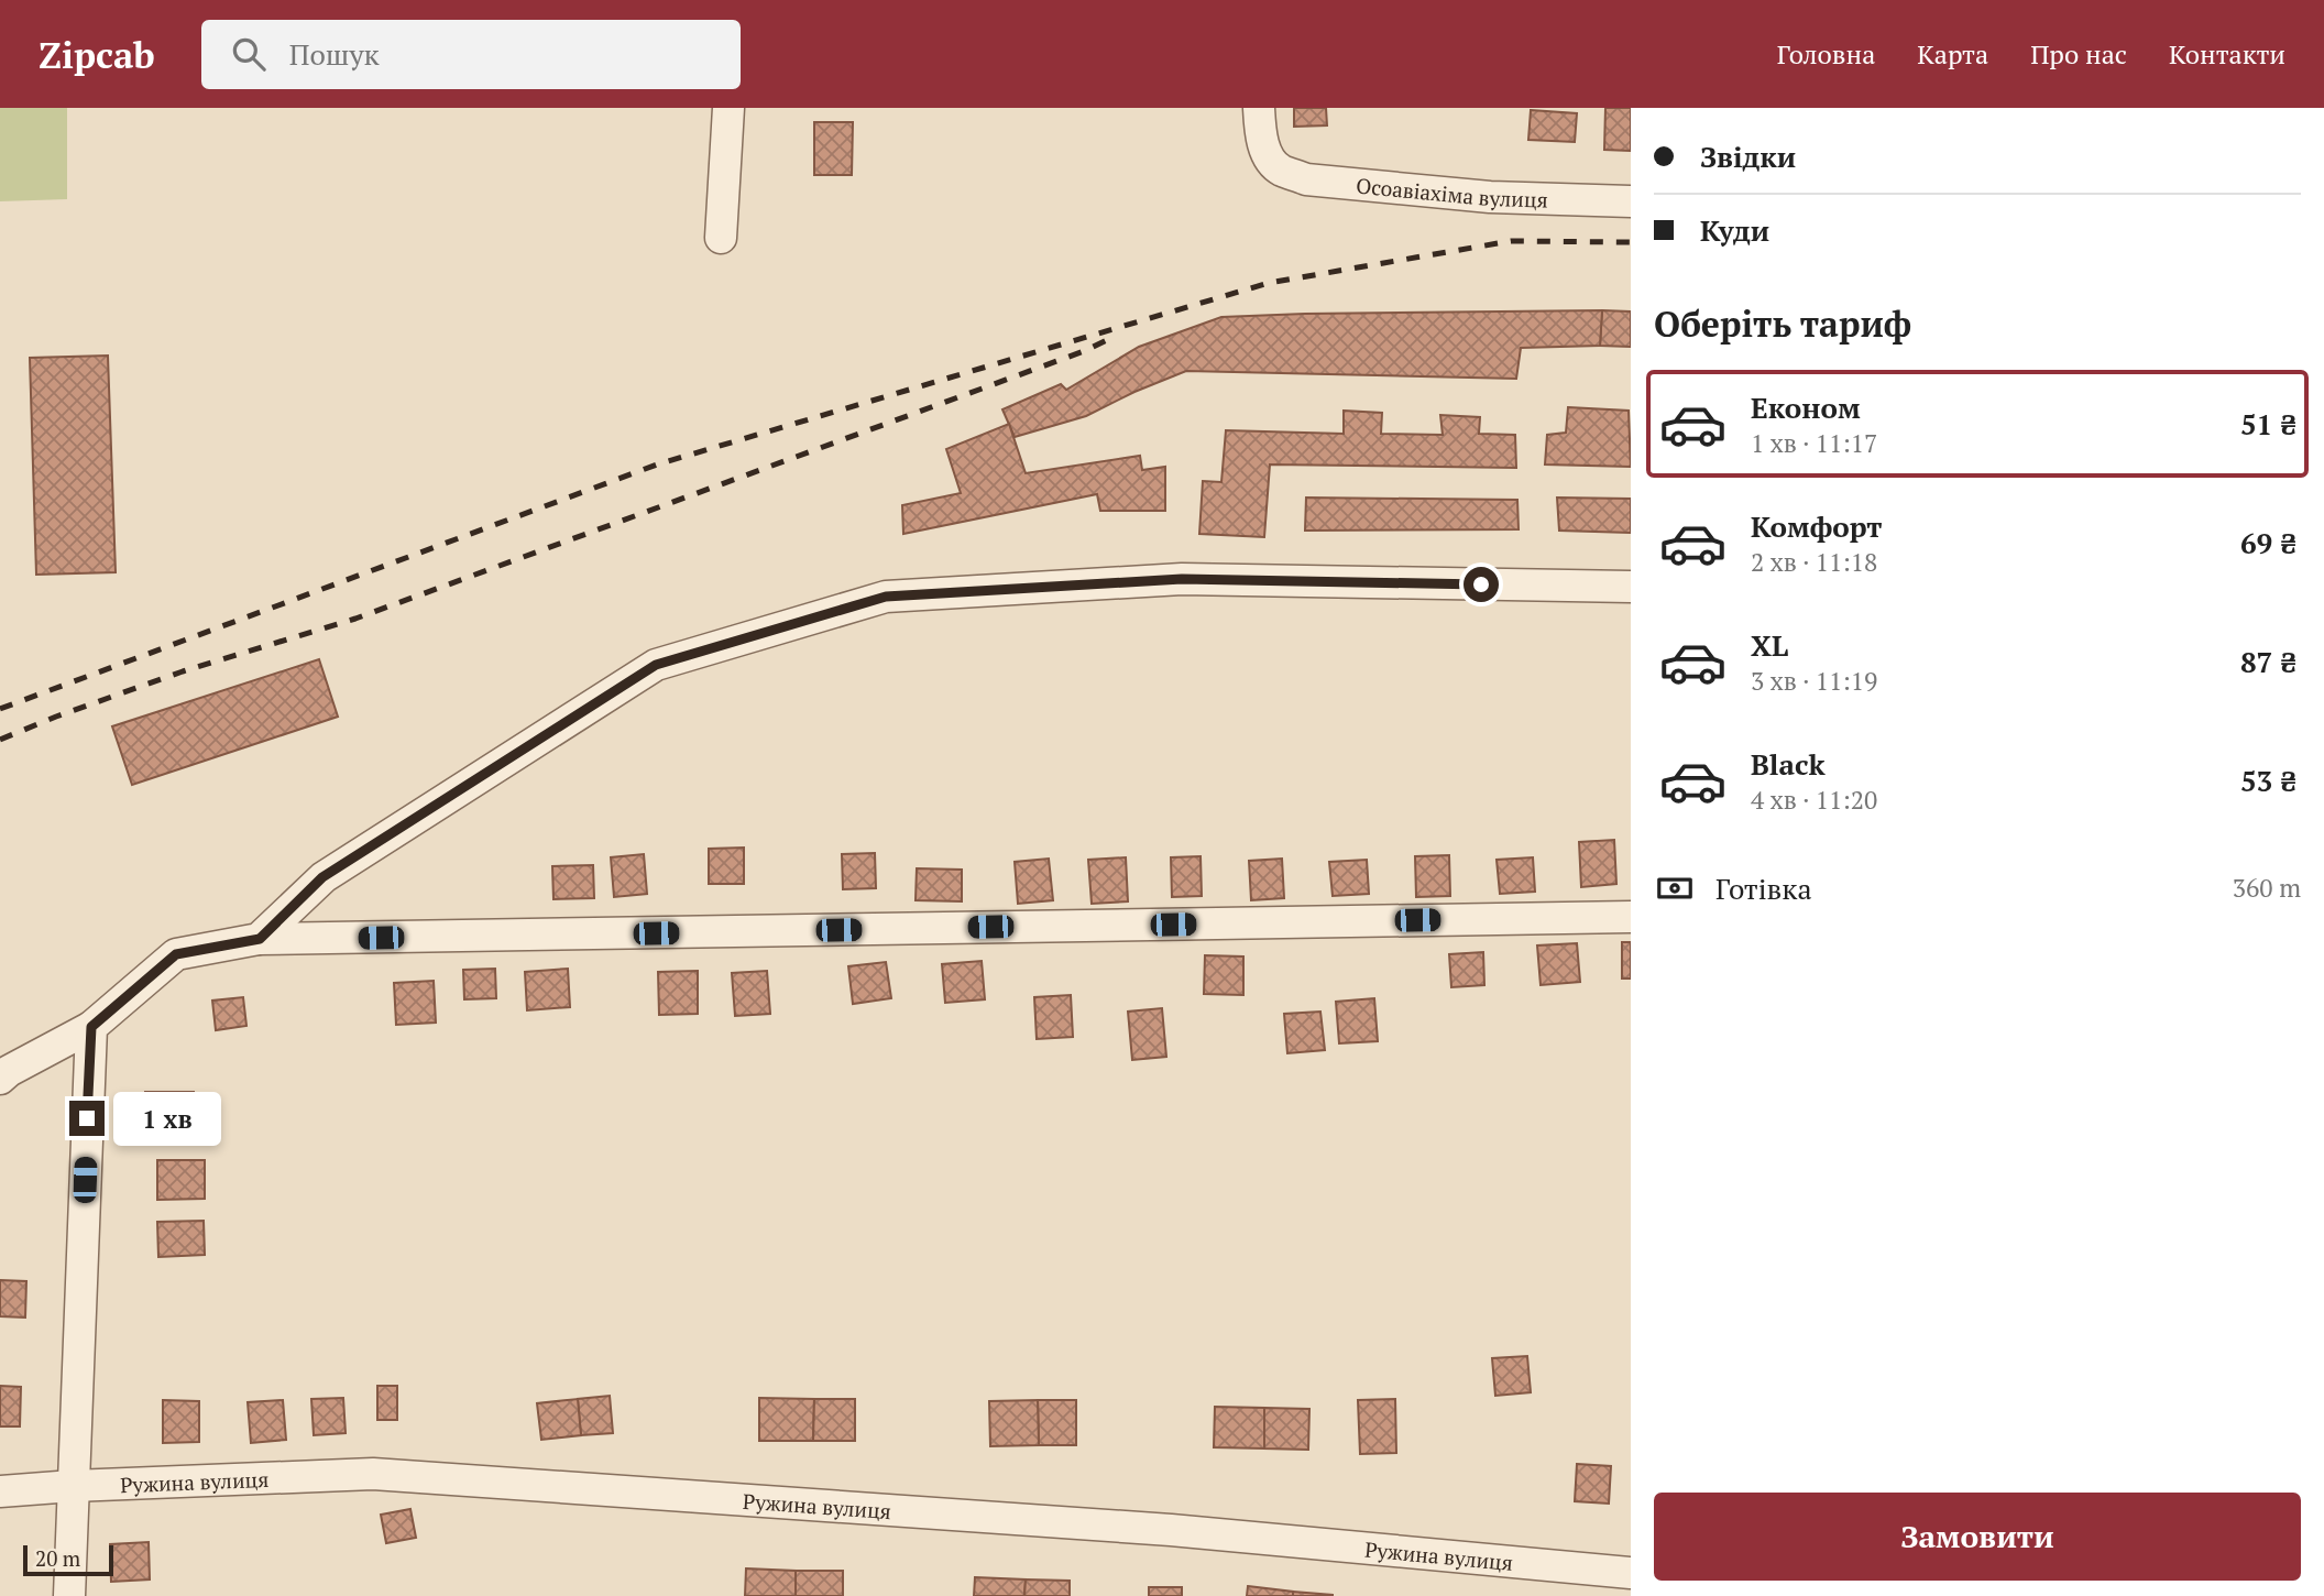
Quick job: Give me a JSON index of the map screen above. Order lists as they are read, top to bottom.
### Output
{
  "streets": {
    "street": ["Осоавіахіма вулиця", "Ружина вулиця"]
  },
  "scale_bar": "20 m",
  "page": {
    "header": "Zipcab",
    "search": "Пошук",
    "nav": [
      "Головна",
      "Карта",
      "Про нас",
      "Контакти"
    ],
    "banner": ["Звідки", "Куди"],
    "heading": "Оберіть тариф",
    "list": [
      {
        "name": "Економ",
        "note": "1 хв · 11:17",
        "value": "51 ₴"
      },
      {
        "name": "Комфорт",
        "note": "2 хв · 11:18",
        "value": "69 ₴"
      },
      {
        "name": "XL",
        "note": "3 хв · 11:19",
        "value": "87 ₴"
      },
      {
        "name": "Black",
        "note": "4 хв · 11:20",
        "value": "53 ₴"
      }
    ],
    "pay": ["Готівка", "360 m"],
    "bubble": "1 хв",
    "buttons": "Замовити",
    "scale": "20 m"
  }
}
